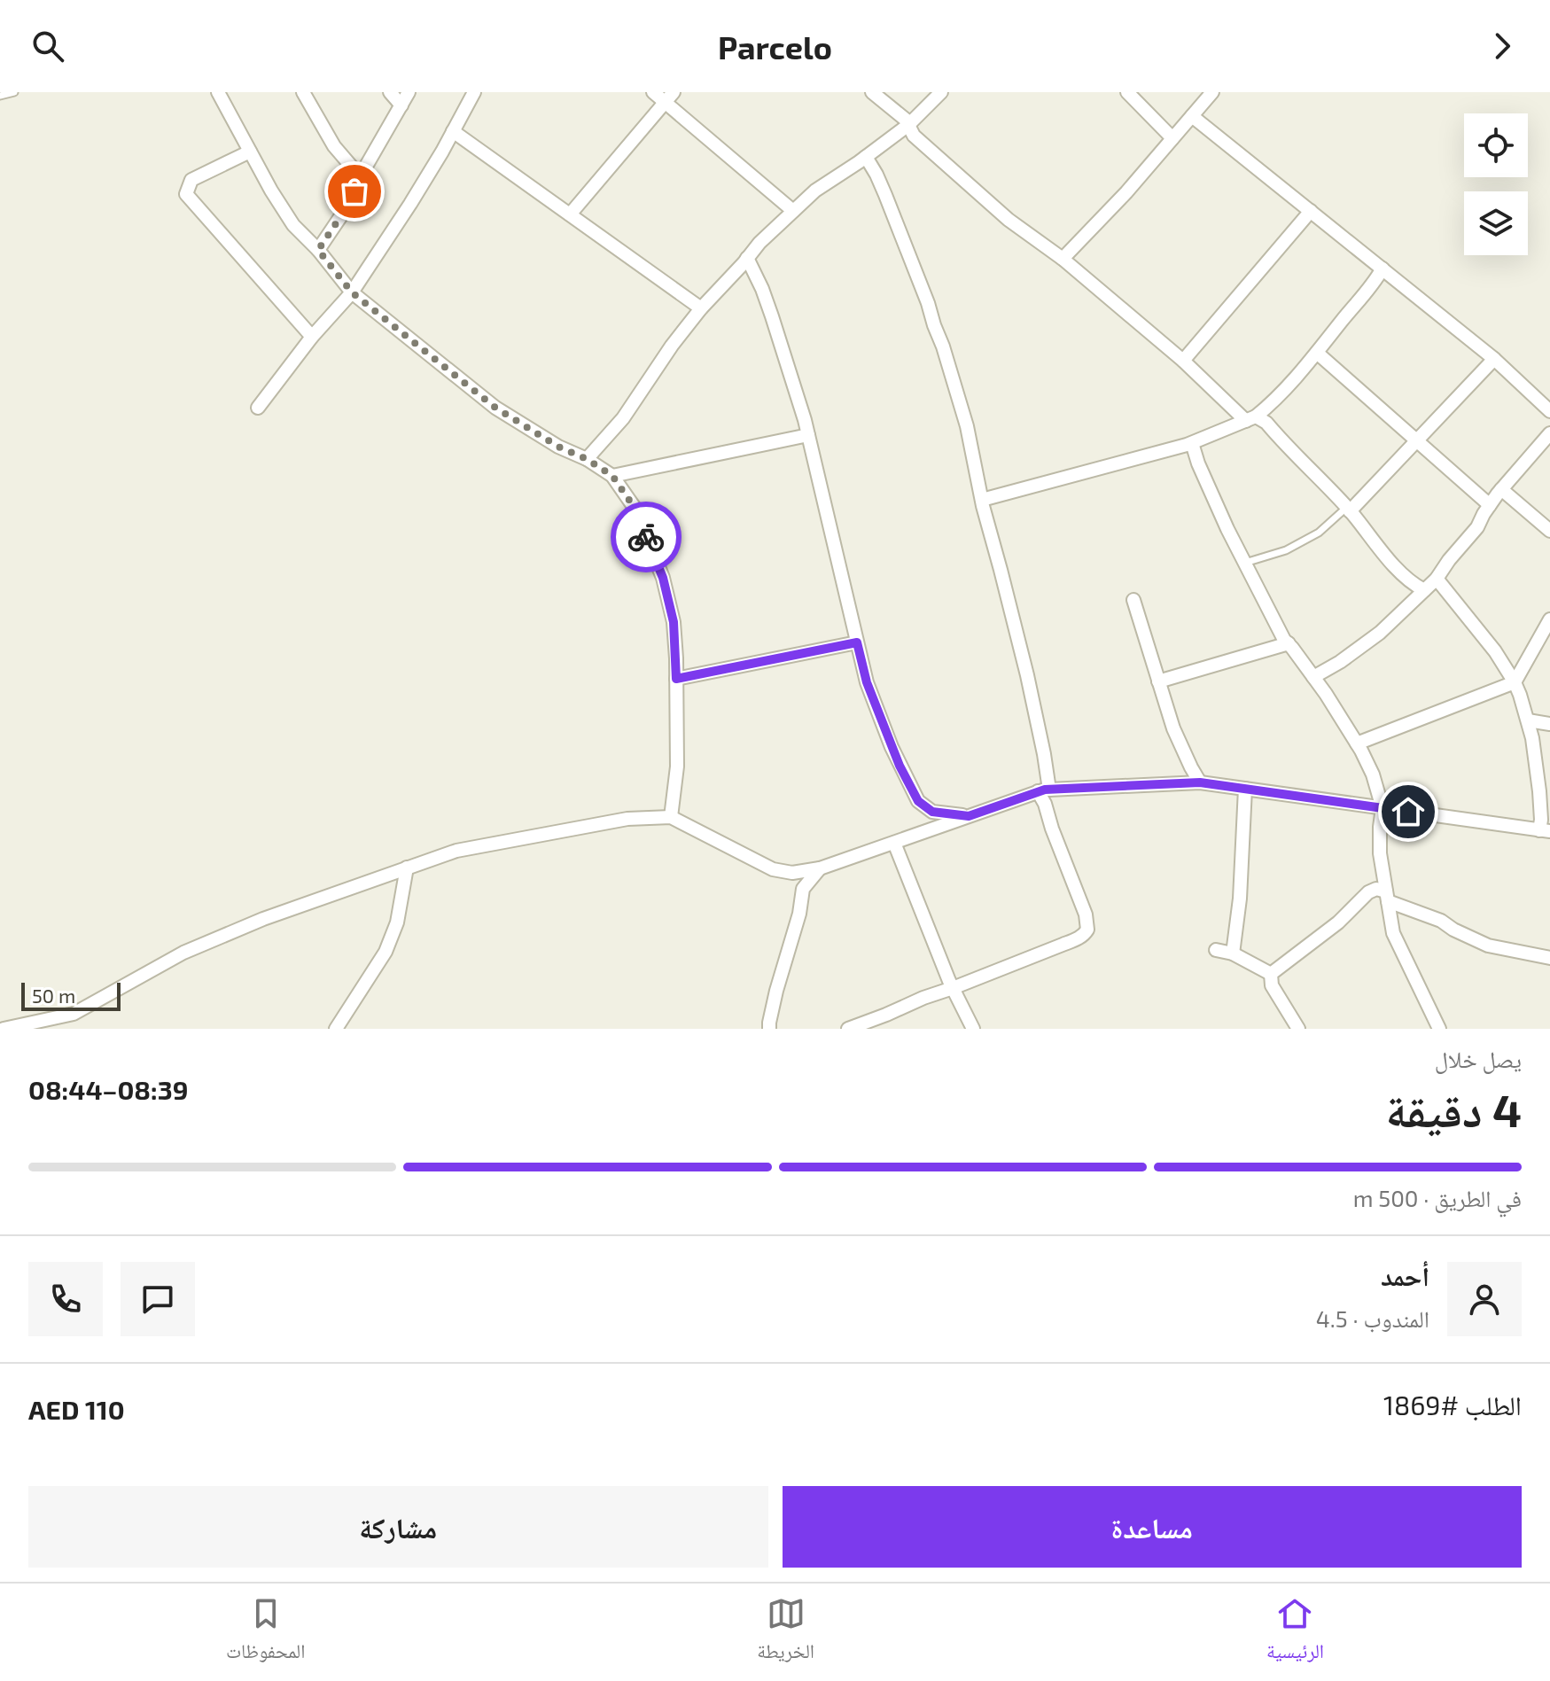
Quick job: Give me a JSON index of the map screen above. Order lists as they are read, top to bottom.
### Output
{
  "scale_bar": "50 m",
  "page": {
    "header": "Parcelo",
    "scale": "50 m",
    "heading": ["4 دقيقة", "يصل خلال", "08:39–08:44"],
    "panel": [
      "أحمد",
      "المندوب · 4.5",
      "الطلب #1869",
      "AED 110"
    ],
    "bar": "في الطريق · 500 m",
    "buttons": ["مساعدة", "مشاركة"],
    "tabs": ["الرئيسية", "الخريطة", "المحفوظات"]
  }
}
